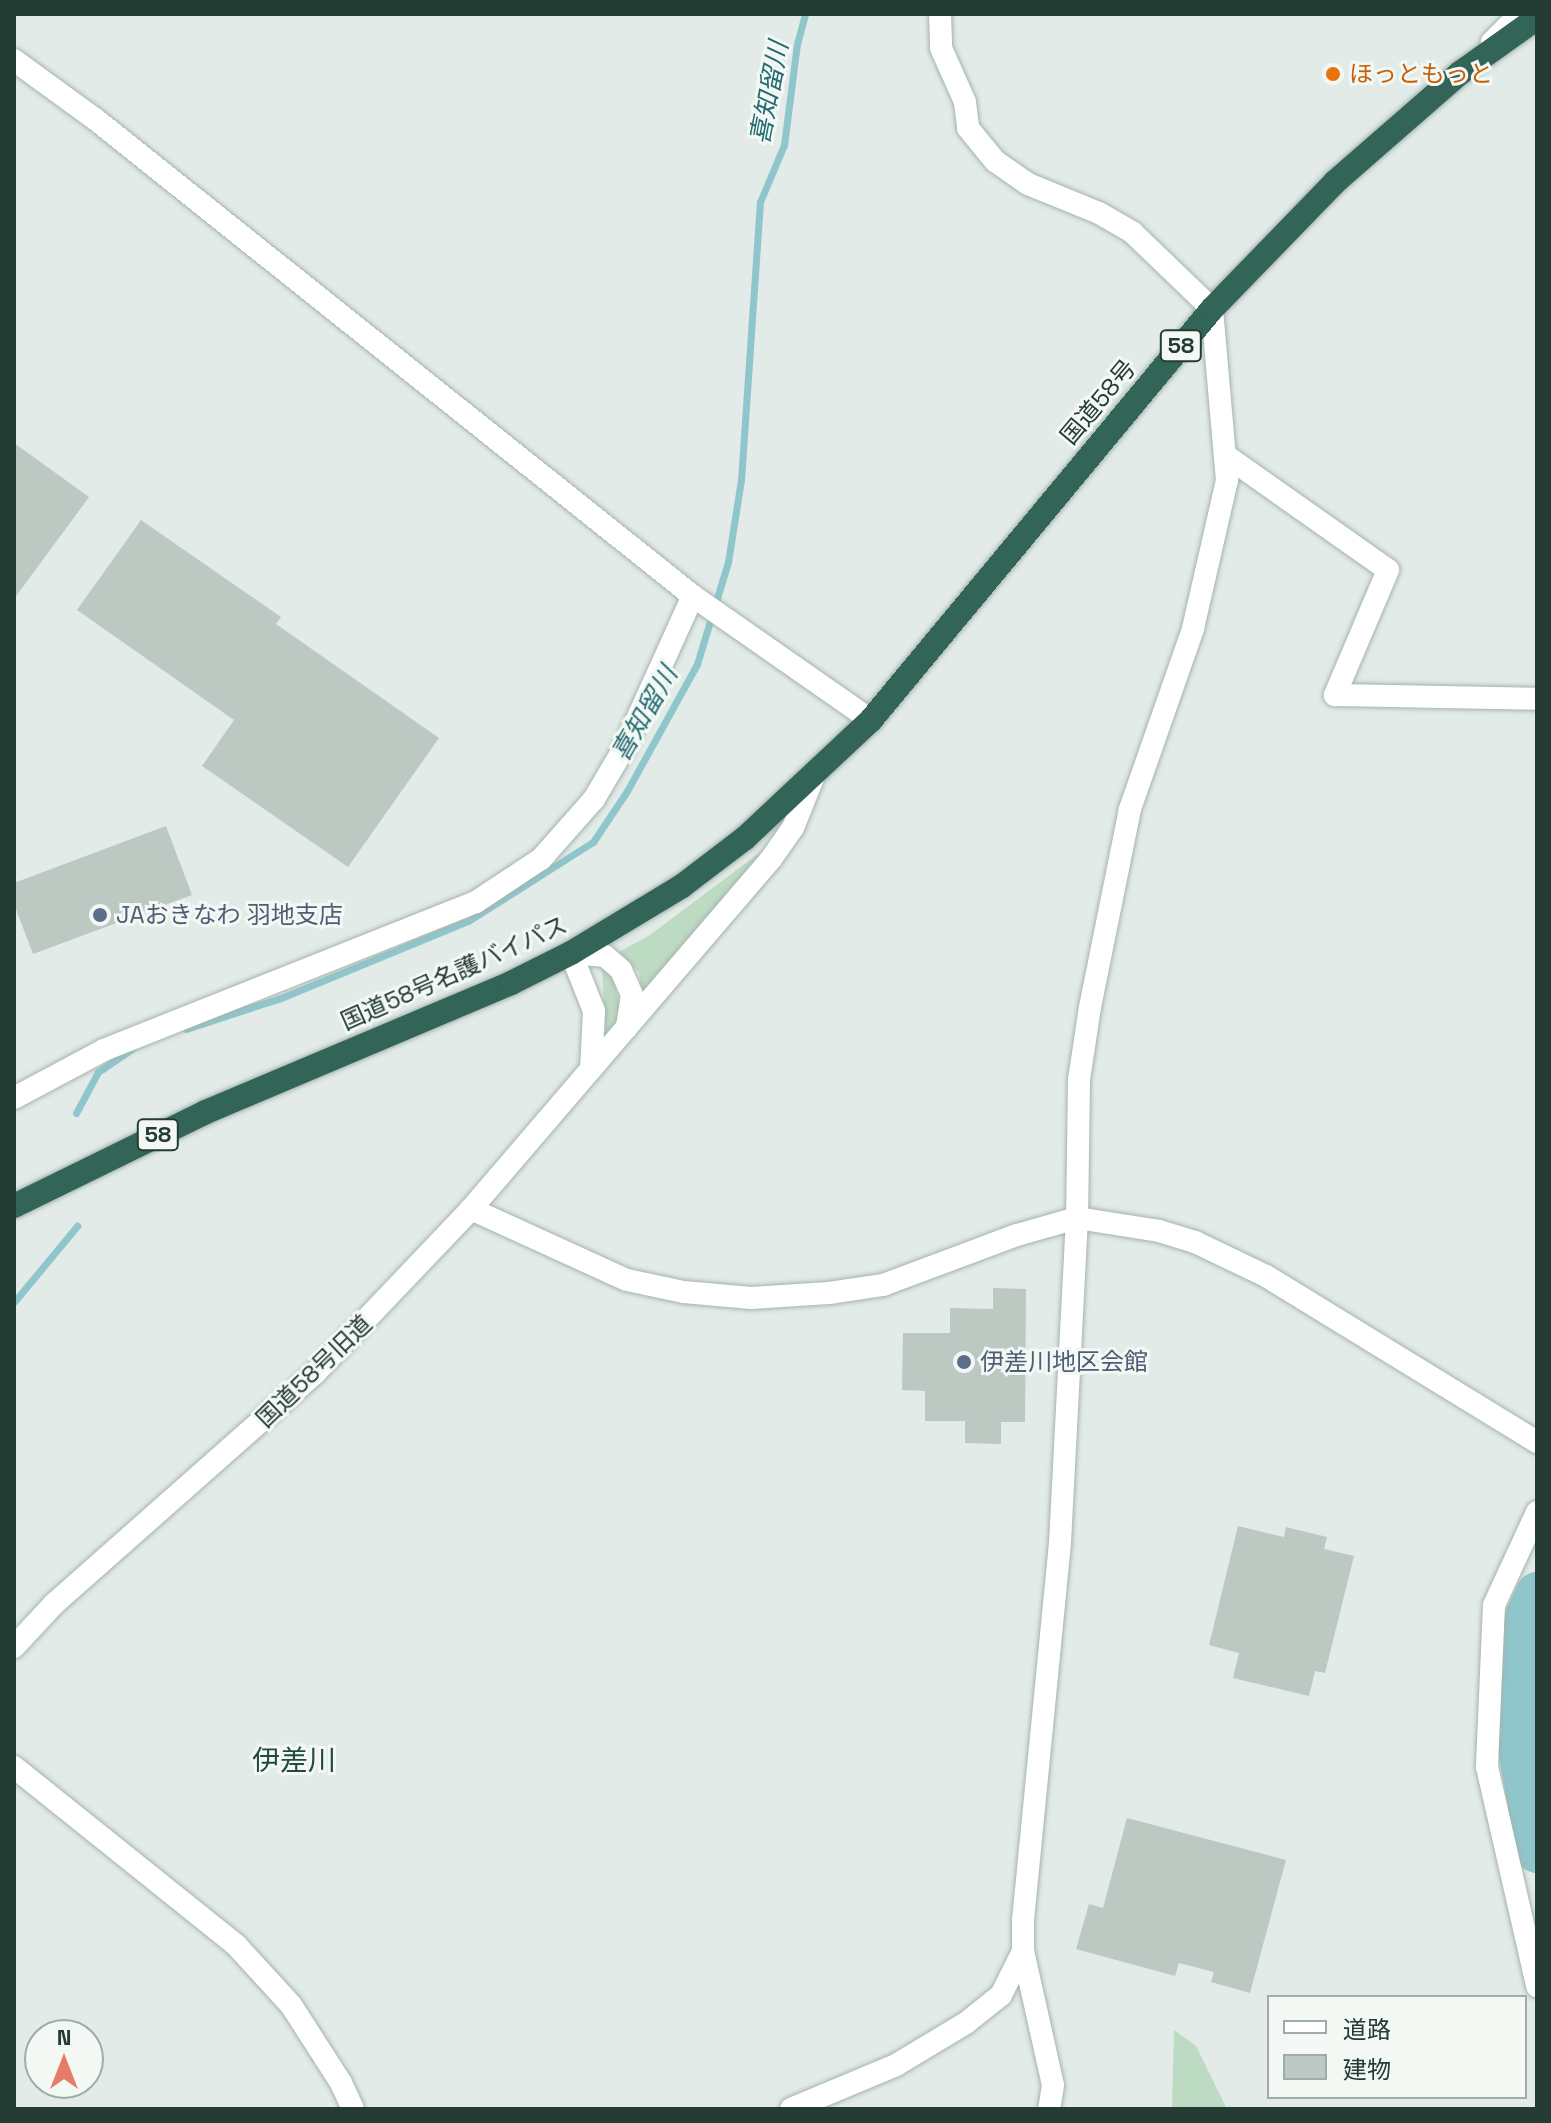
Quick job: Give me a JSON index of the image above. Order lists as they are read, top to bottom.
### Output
{
  "streets": {
    "highway": ["58", "国道58号", "国道58号名護バイパス"],
    "street": ["国道58号旧道"]
  },
  "crossings": [
    ["国道58号", "国道58号名護バイパス"],
    ["国道58号名護バイパス", "国道58号旧道"]
  ],
  "districts": ["伊差川"],
  "water": ["喜知留川"],
  "places": ["ほっともっと", "JAおきなわ 羽地支店", "伊差川地区会館"],
  "legend": ["道路", "建物"],
  "north": "top"
}
